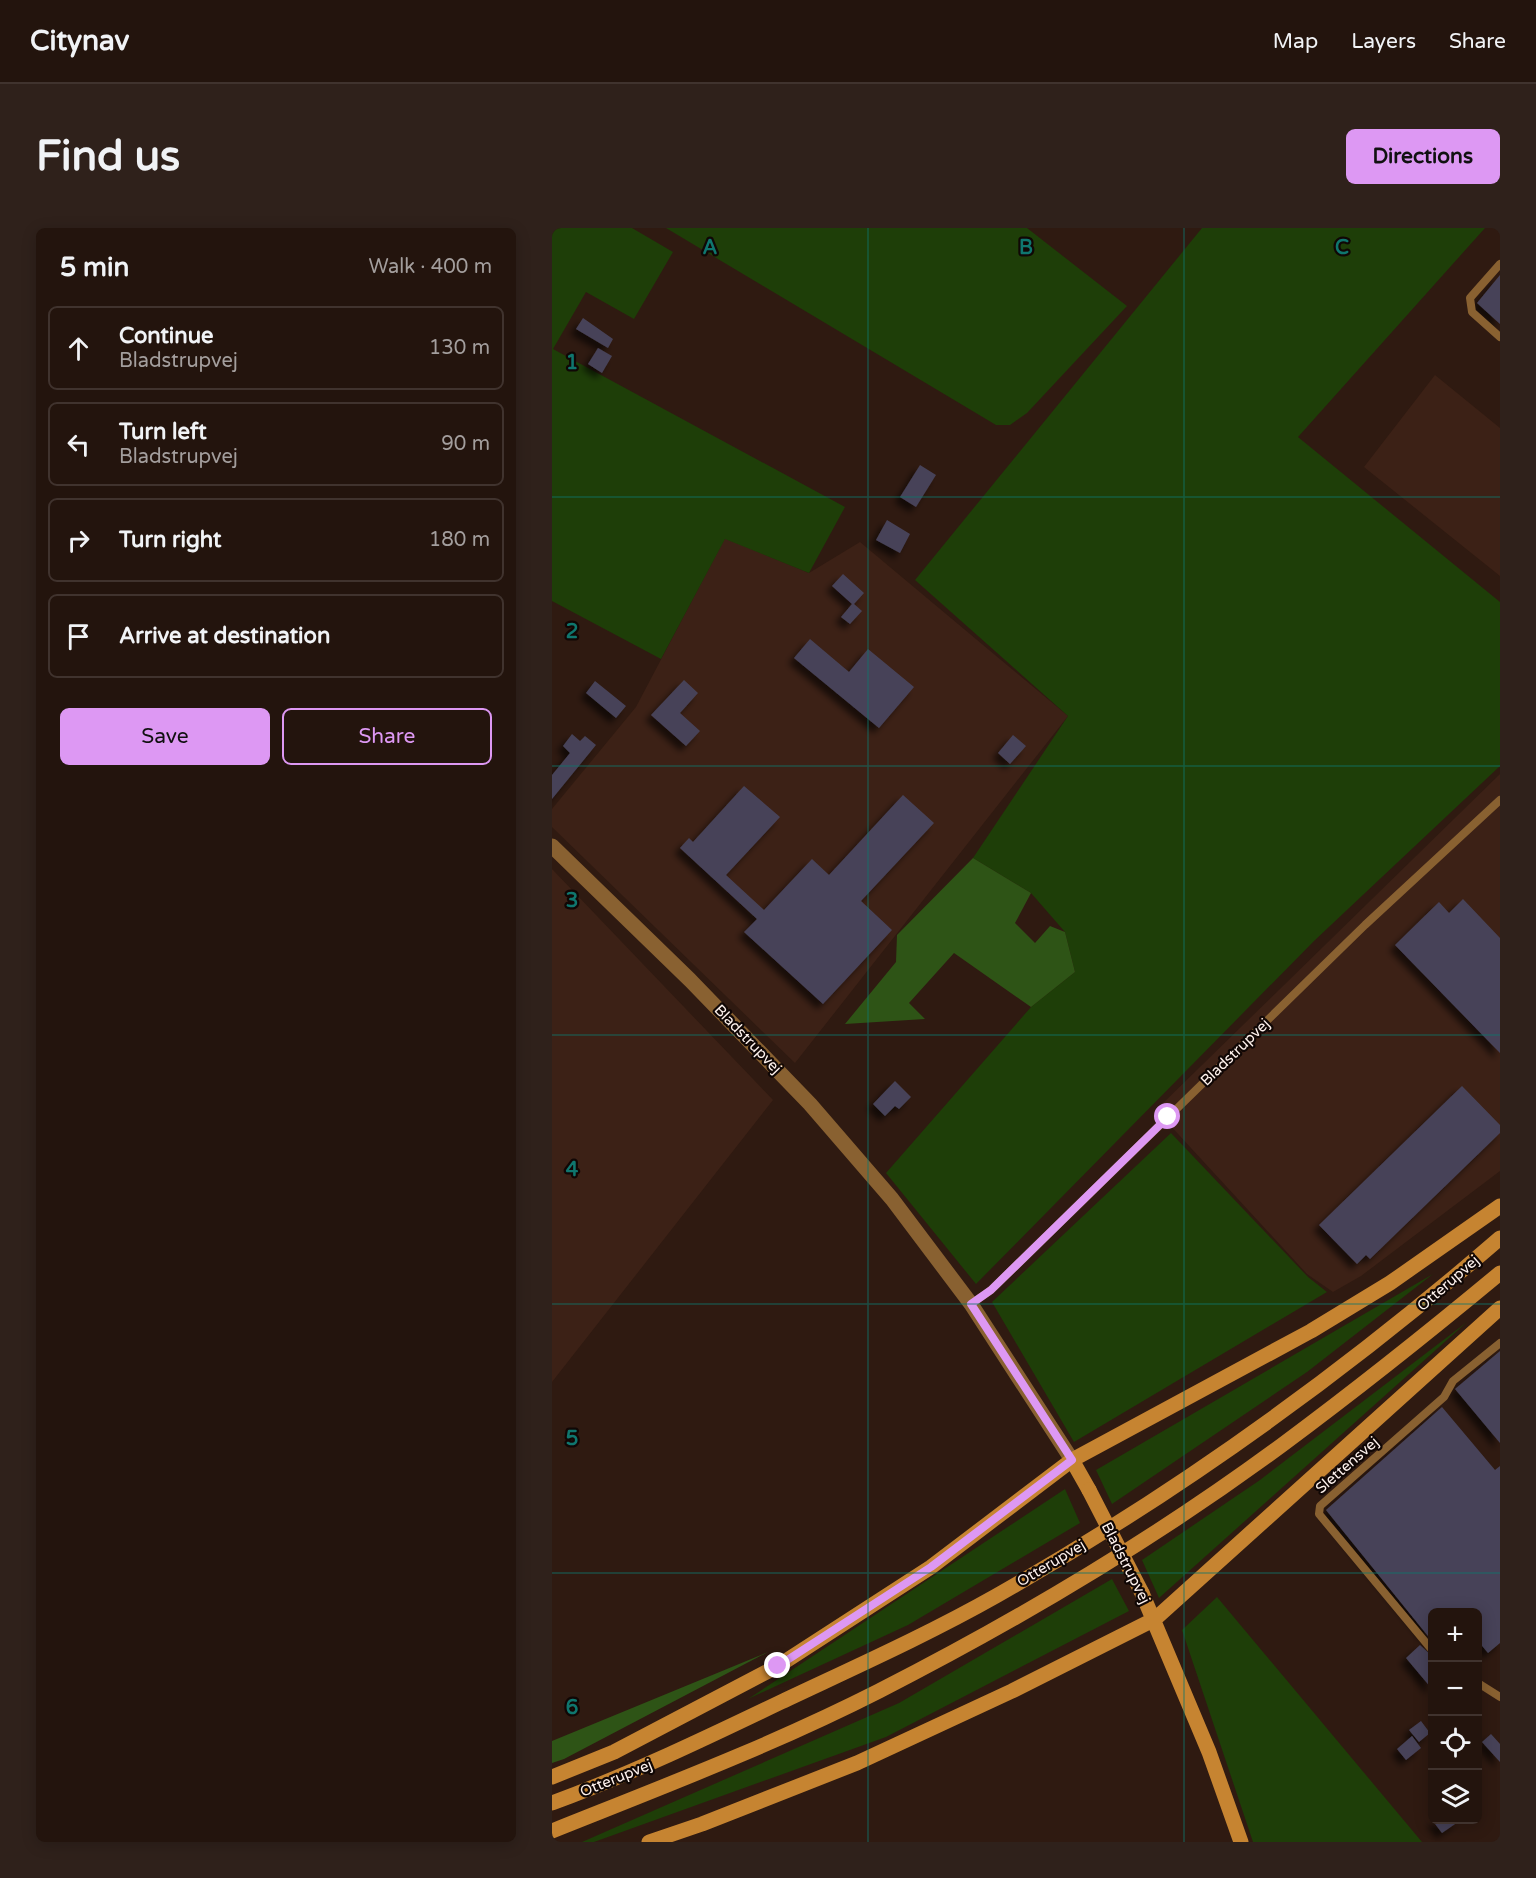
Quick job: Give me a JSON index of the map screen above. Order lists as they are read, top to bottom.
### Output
{
  "streets": {
    "main road": ["Bladstrupvej", "Otterupvej"],
    "lane": ["Slettensvej"]
  },
  "page": {
    "header": "Citynav",
    "nav": ["Map", "Layers", "Share"],
    "buttons": [
      "Directions",
      ["Save", "Share"]
    ],
    "title": "Find us",
    "heading": ["5 min", "Walk · 400 m"],
    "list": [
      ["Continue", "Bladstrupvej", "130 m"],
      ["Turn left", "Bladstrupvej", "90 m"],
      ["Turn right", "180 m"],
      "Arrive at destination"
    ],
    "map_buttons": ["+", "−"]
  },
  "grid": {
    "columns": ["A", "B", "C"],
    "rows": [
      "1",
      "2",
      "3",
      "4",
      "5",
      "6"
    ]
  }
}
